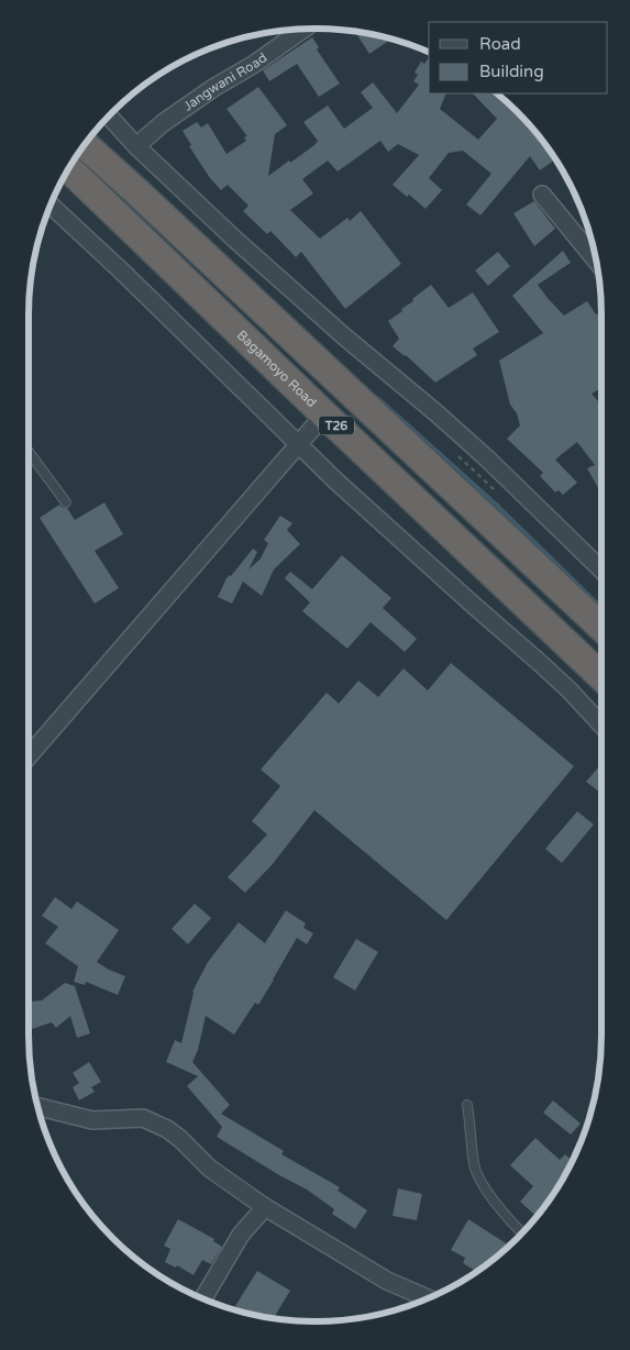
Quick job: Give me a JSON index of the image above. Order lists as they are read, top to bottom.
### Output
{
  "streets": {
    "highway": ["Bagamoyo Road", "T26"],
    "street": ["Jangwani Road"]
  },
  "legend": ["Road", "Building"]
}
